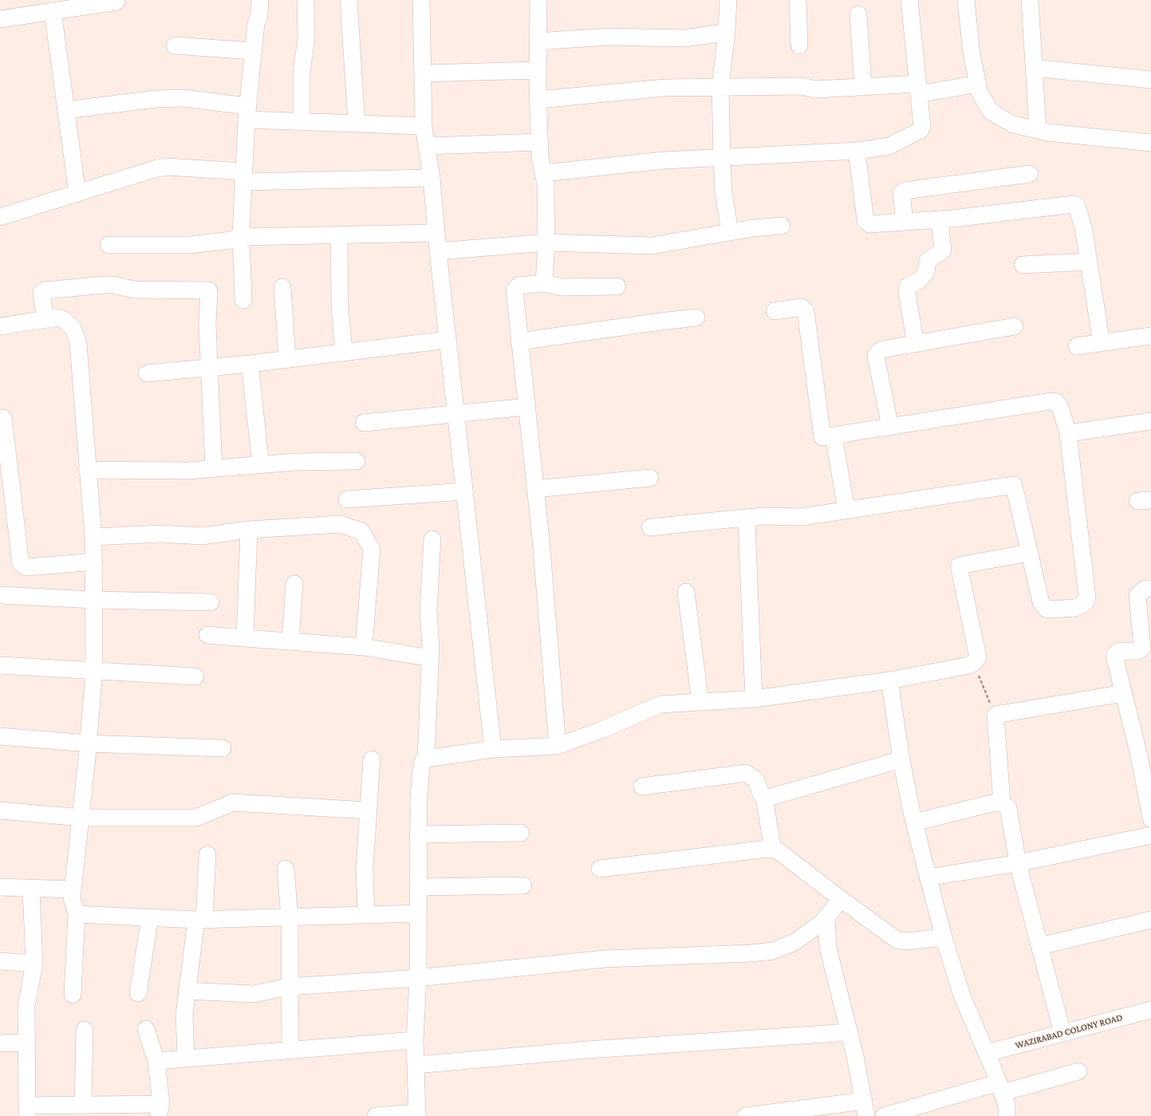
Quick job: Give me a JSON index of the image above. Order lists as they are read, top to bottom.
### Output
{
  "streets": {
    "street": ["WAZIRABAD COLONY ROAD"]
  }
}
